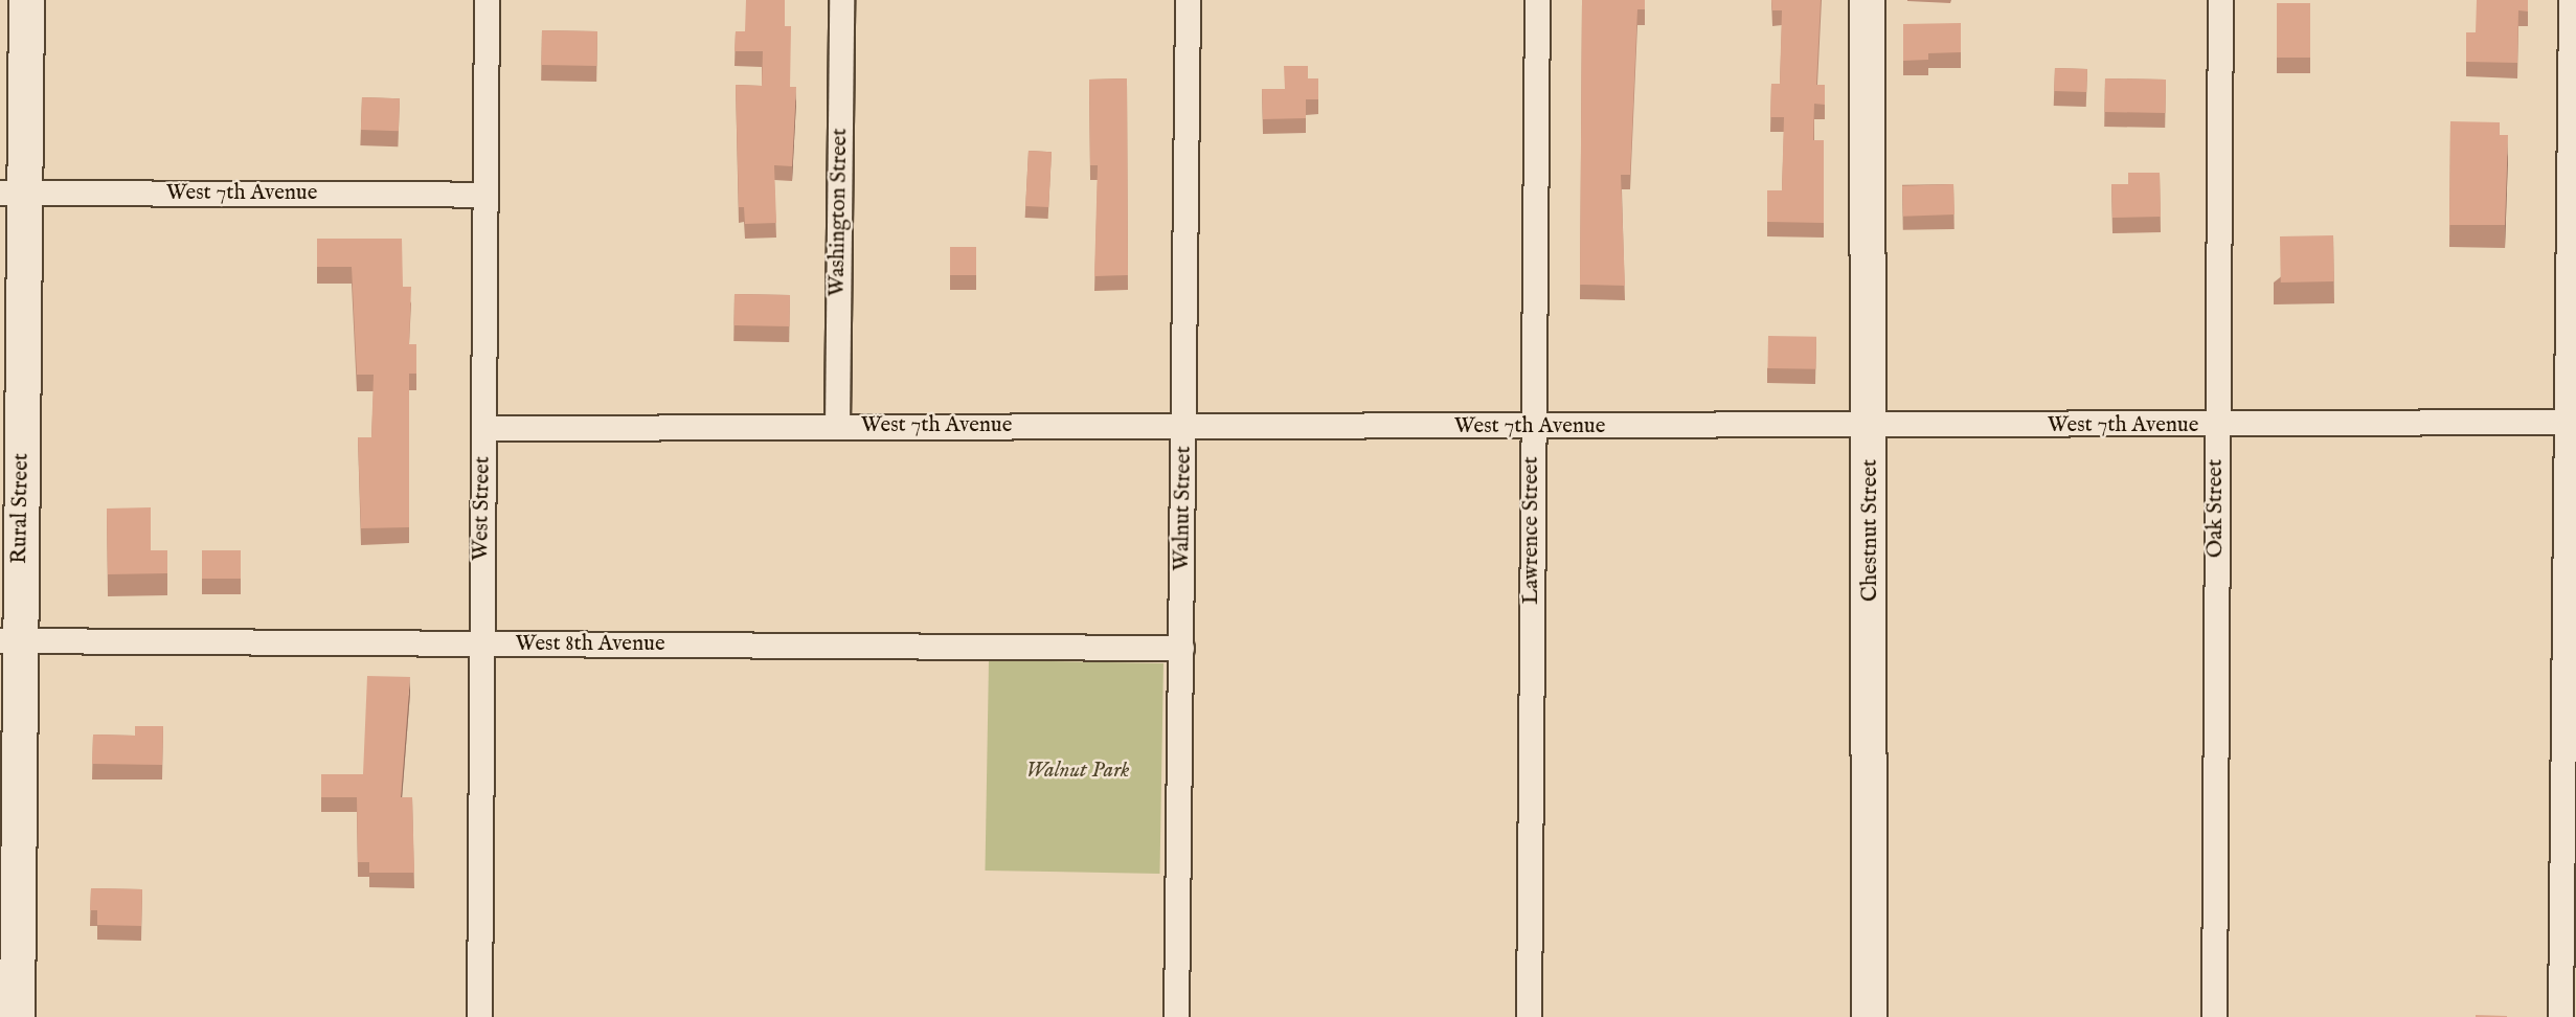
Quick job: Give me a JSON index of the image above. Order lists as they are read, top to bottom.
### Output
{
  "streets": {
    "street": [
      "West 7th Avenue",
      "Washington Street",
      "Rural Street",
      "West Street",
      "Walnut Street",
      "Oak Street",
      "Lawrence Street",
      "Chestnut Street",
      "West 8th Avenue"
    ]
  },
  "crossings": [
    ["West 7th Avenue", "Washington Street"],
    ["West 7th Avenue", "Rural Street"],
    ["West 7th Avenue", "West Street"],
    ["West 7th Avenue", "Walnut Street"],
    ["West 7th Avenue", "Oak Street"],
    ["West 7th Avenue", "Lawrence Street"],
    ["West 7th Avenue", "Chestnut Street"],
    ["Rural Street", "West 8th Avenue"],
    ["West Street", "West 8th Avenue"],
    ["Walnut Street", "West 8th Avenue"]
  ],
  "parks": ["Walnut Park"]
}
